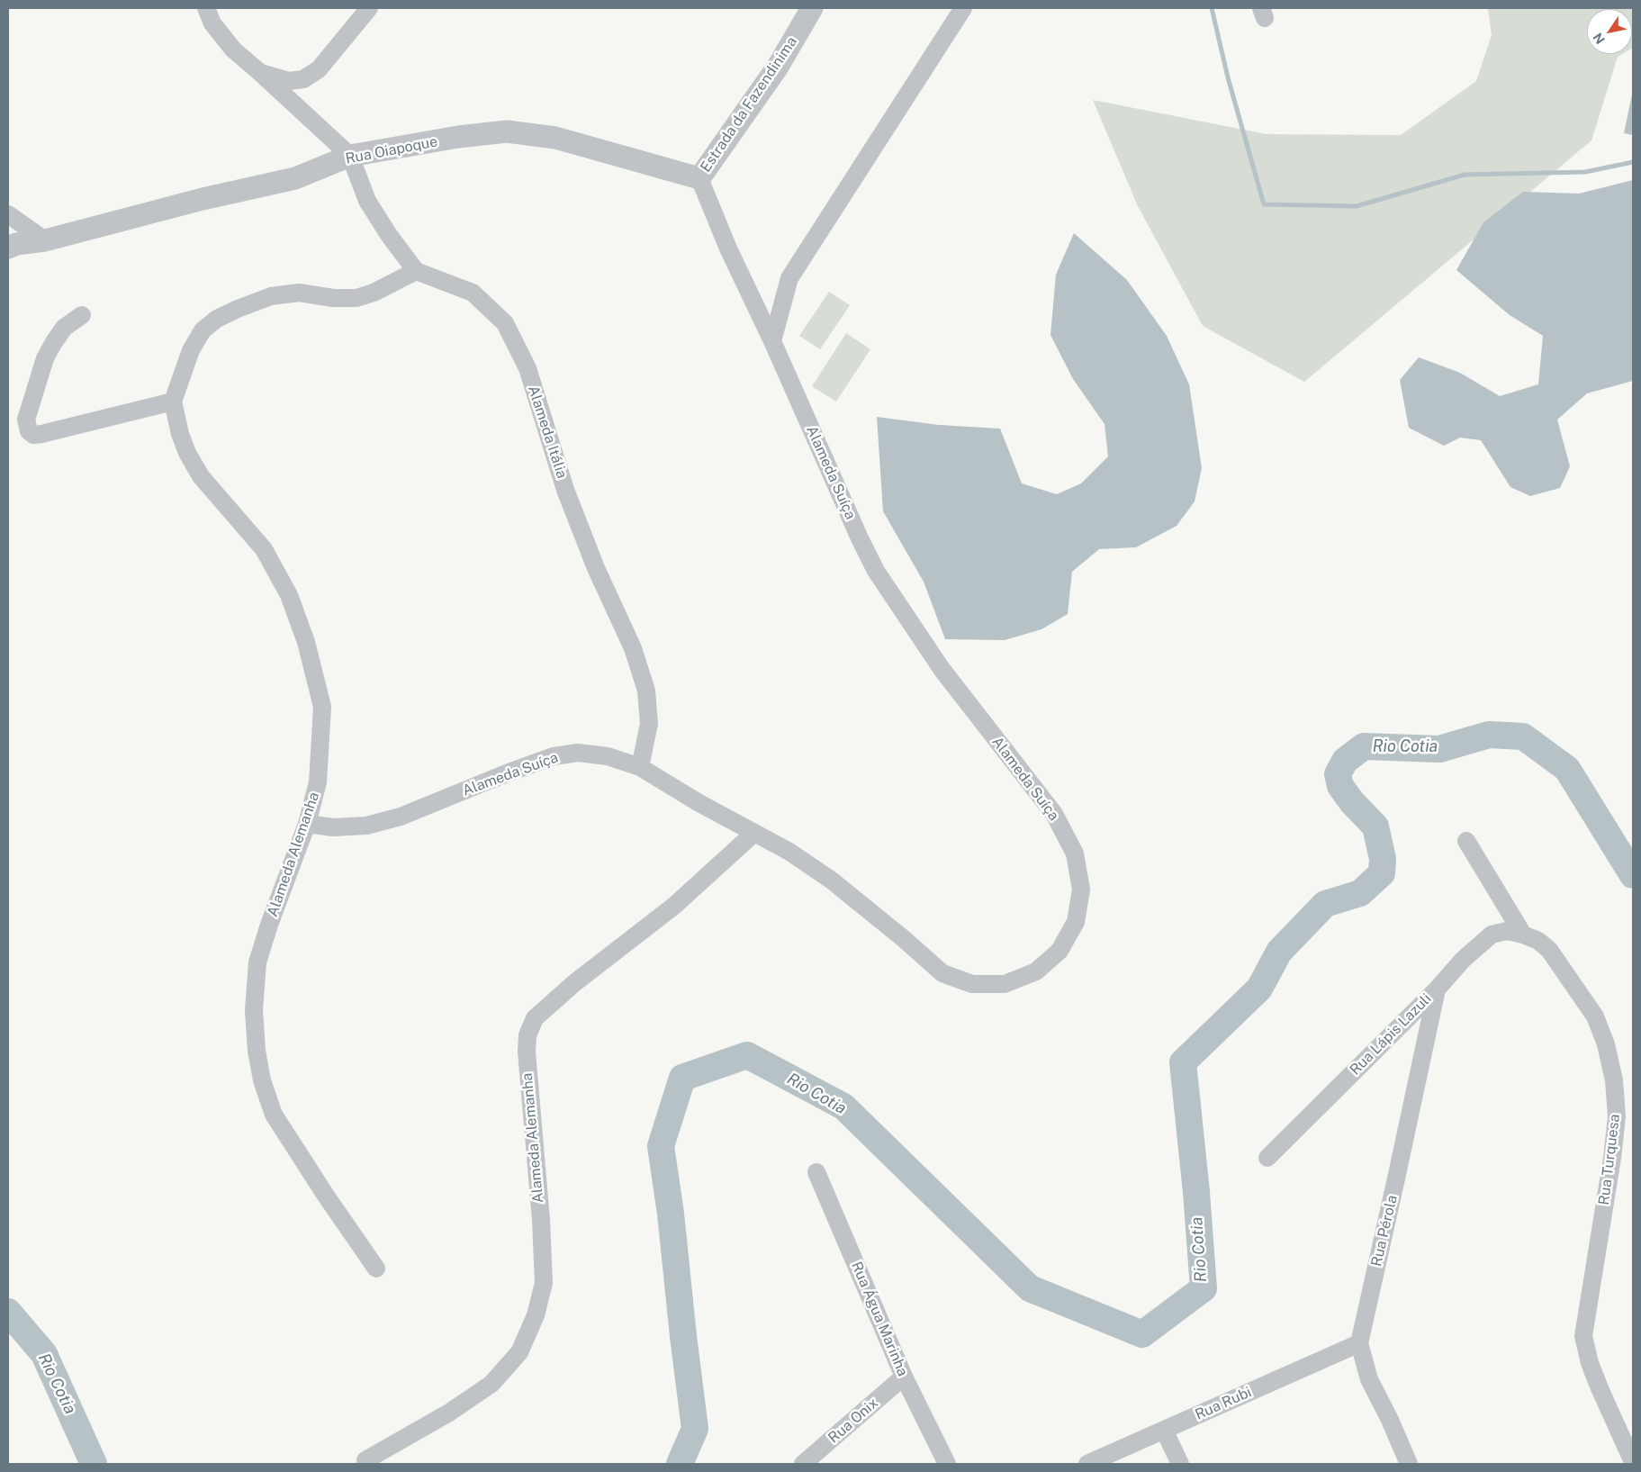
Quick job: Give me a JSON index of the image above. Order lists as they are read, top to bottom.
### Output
{
  "streets": {
    "street": [
      "Estrada da Fazendinima",
      "Rua Oiapoque",
      "Alameda Itália",
      "Alameda Suíça",
      "Alameda Alemanha",
      "Rua Lápis Lazuli",
      "Rua Turquesa",
      "Rua Pérola",
      "Rua Água Marinha",
      "Rua Rubi",
      "Rua Onix"
    ]
  },
  "crossings": [
    ["Estrada da Fazendinima", "Rua Oiapoque"],
    ["Estrada da Fazendinima", "Alameda Suíça"],
    ["Rua Oiapoque", "Alameda Suíça"],
    ["Alameda Itália", "Alameda Suíça"],
    ["Alameda Suíça", "Alameda Alemanha"],
    ["Rua Lápis Lazuli", "Rua Turquesa"],
    ["Rua Lápis Lazuli", "Rua Pérola"],
    ["Rua Pérola", "Rua Rubi"],
    ["Rua Água Marinha", "Rua Onix"]
  ],
  "water": ["Rio Cotia"],
  "north": "bottom left"
}
